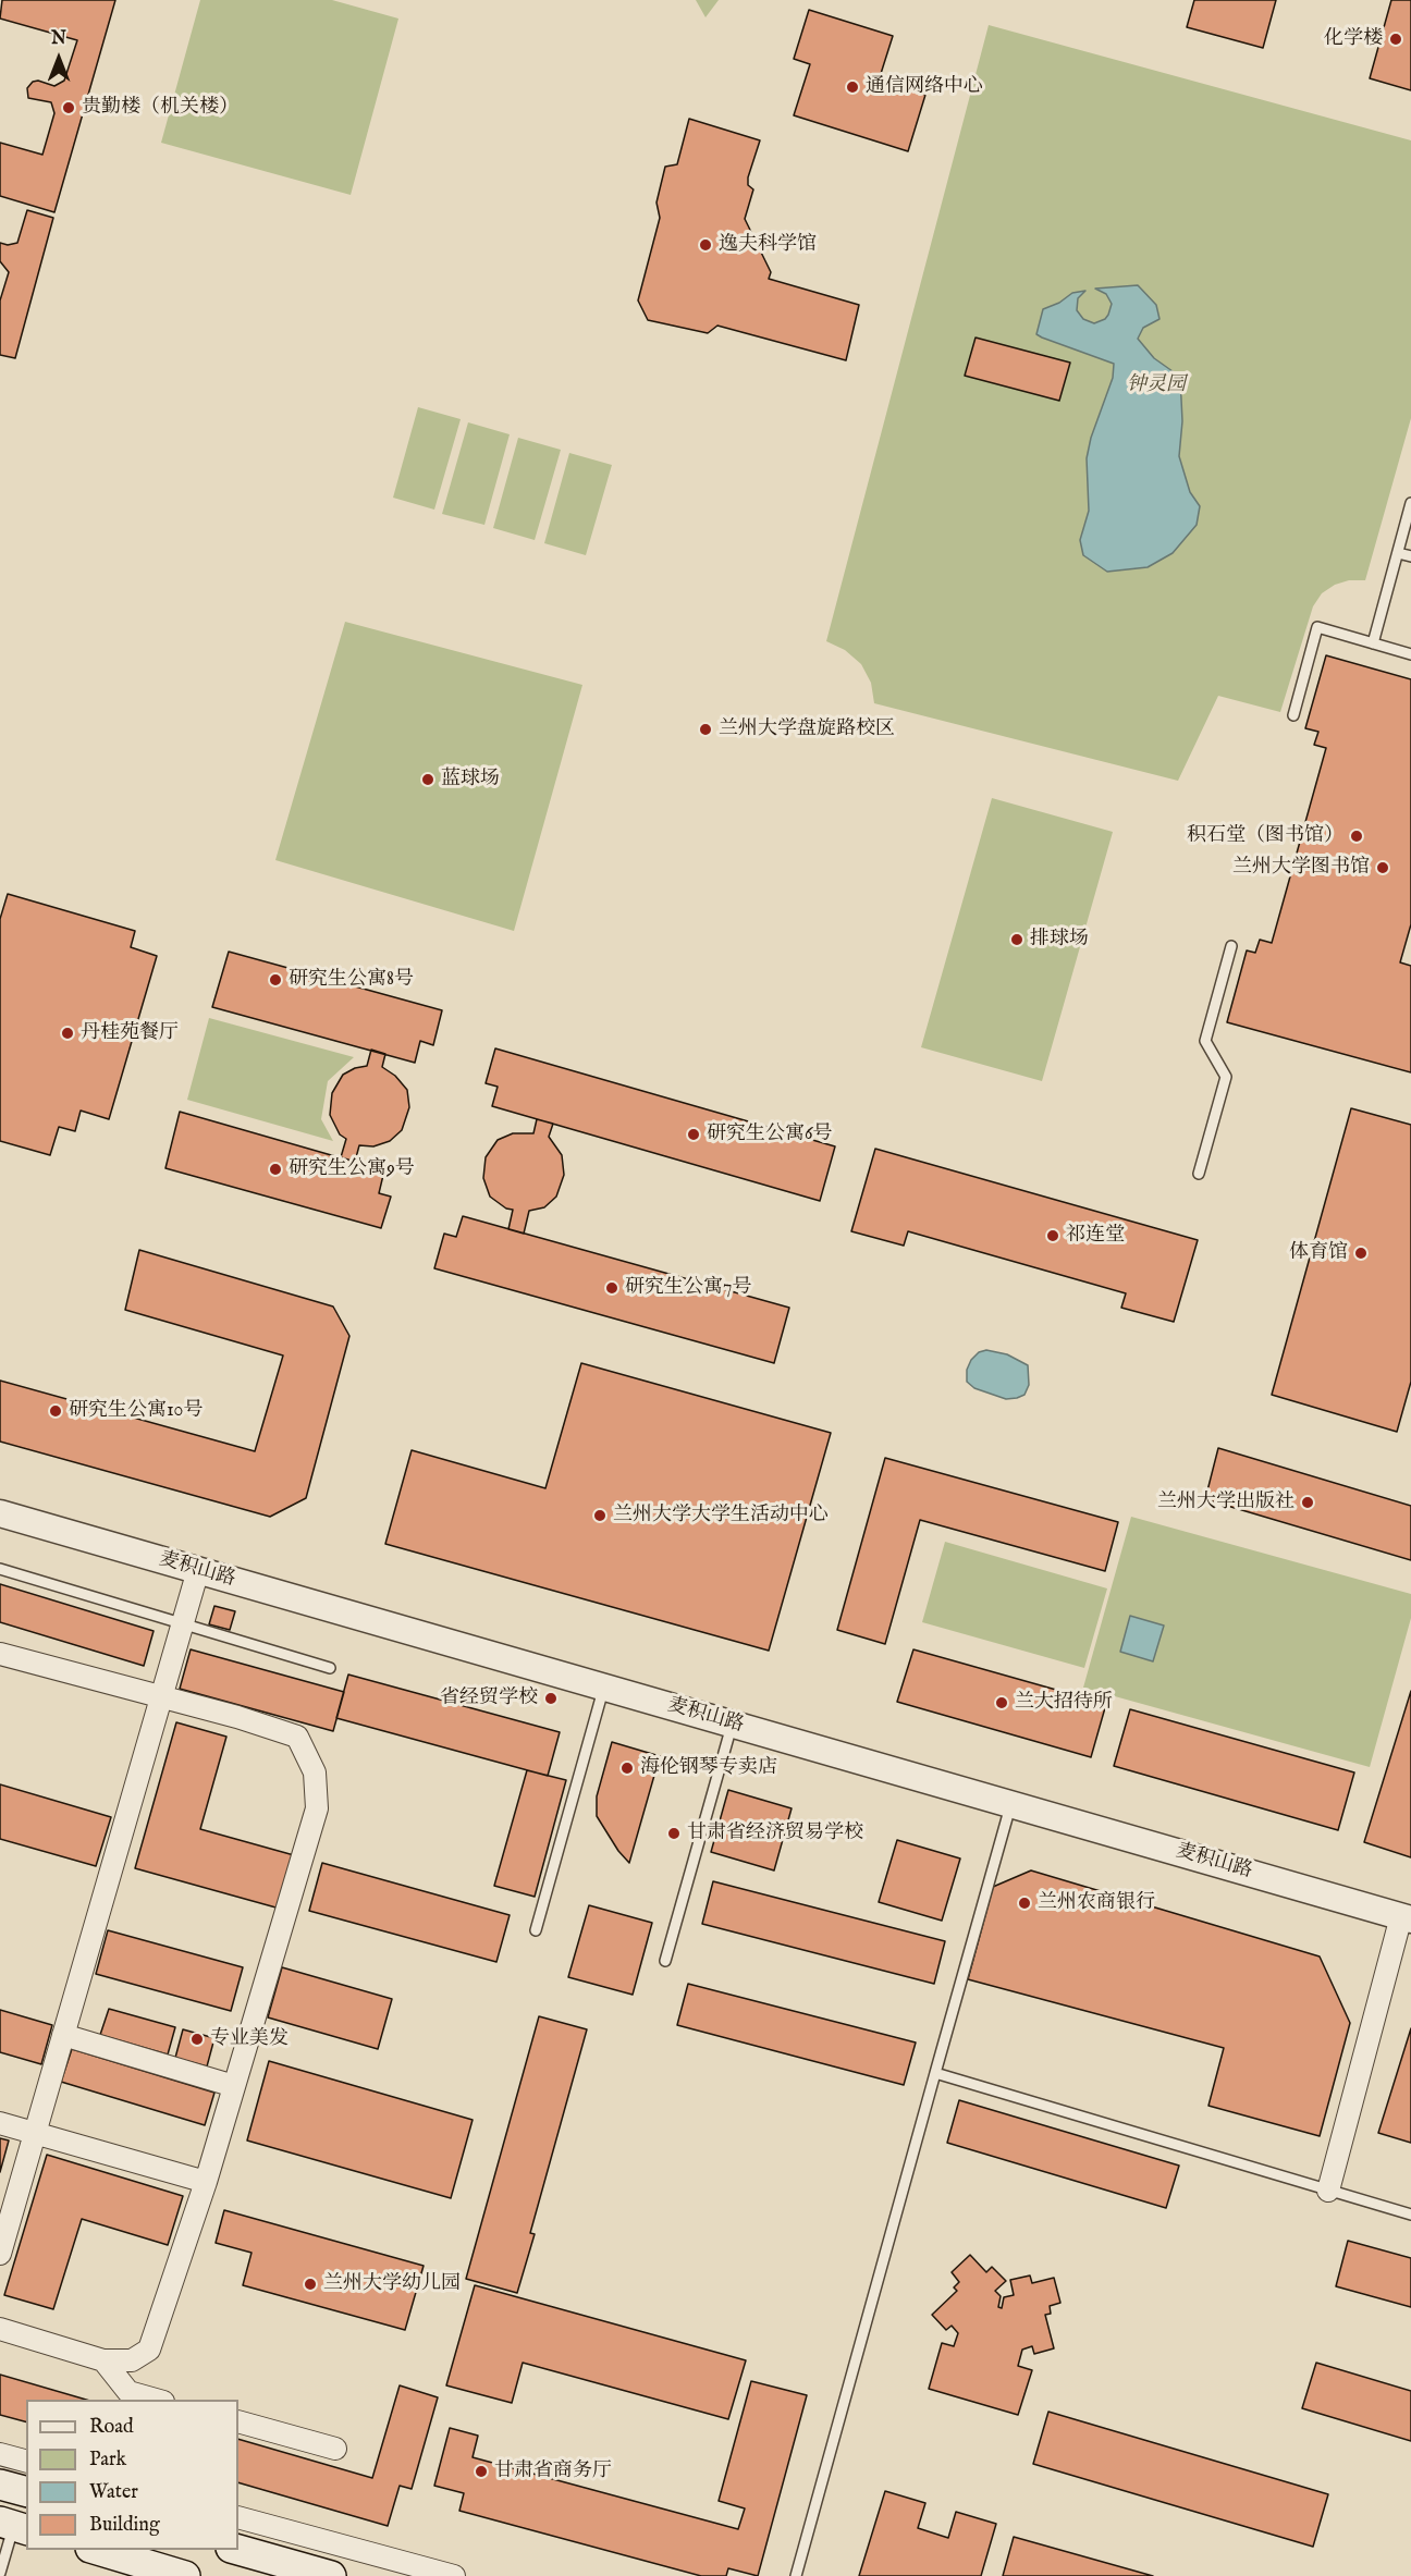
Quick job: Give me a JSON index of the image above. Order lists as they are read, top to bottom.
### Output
{
  "streets": {
    "street": ["麦积山路"]
  },
  "parks": ["钟灵园"],
  "places": [
    "化学楼",
    "通信网络中心",
    "贵勤楼（机关楼）",
    "逸夫科学馆",
    "兰州大学盘旋路校区",
    "蓝球场",
    "积石堂（图书馆）",
    "兰州大学图书馆",
    "排球场",
    "研究生公寓8号",
    "丹桂苑餐厅",
    "研究生公寓6号",
    "研究生公寓9号",
    "祁连堂",
    "体育馆",
    "研究生公寓7号",
    "研究生公寓10号",
    "兰州大学出版社",
    "兰州大学大学生活动中心",
    "省经贸学校",
    "兰大招待所",
    "海伦钢琴专卖店",
    "甘肃省经济贸易学校",
    "兰州农商银行",
    "专业美发",
    "兰州大学幼儿园",
    "甘肃省商务厅"
  ],
  "legend": [
    "Road",
    "Park",
    "Water",
    "Building"
  ],
  "north": "top"
}
